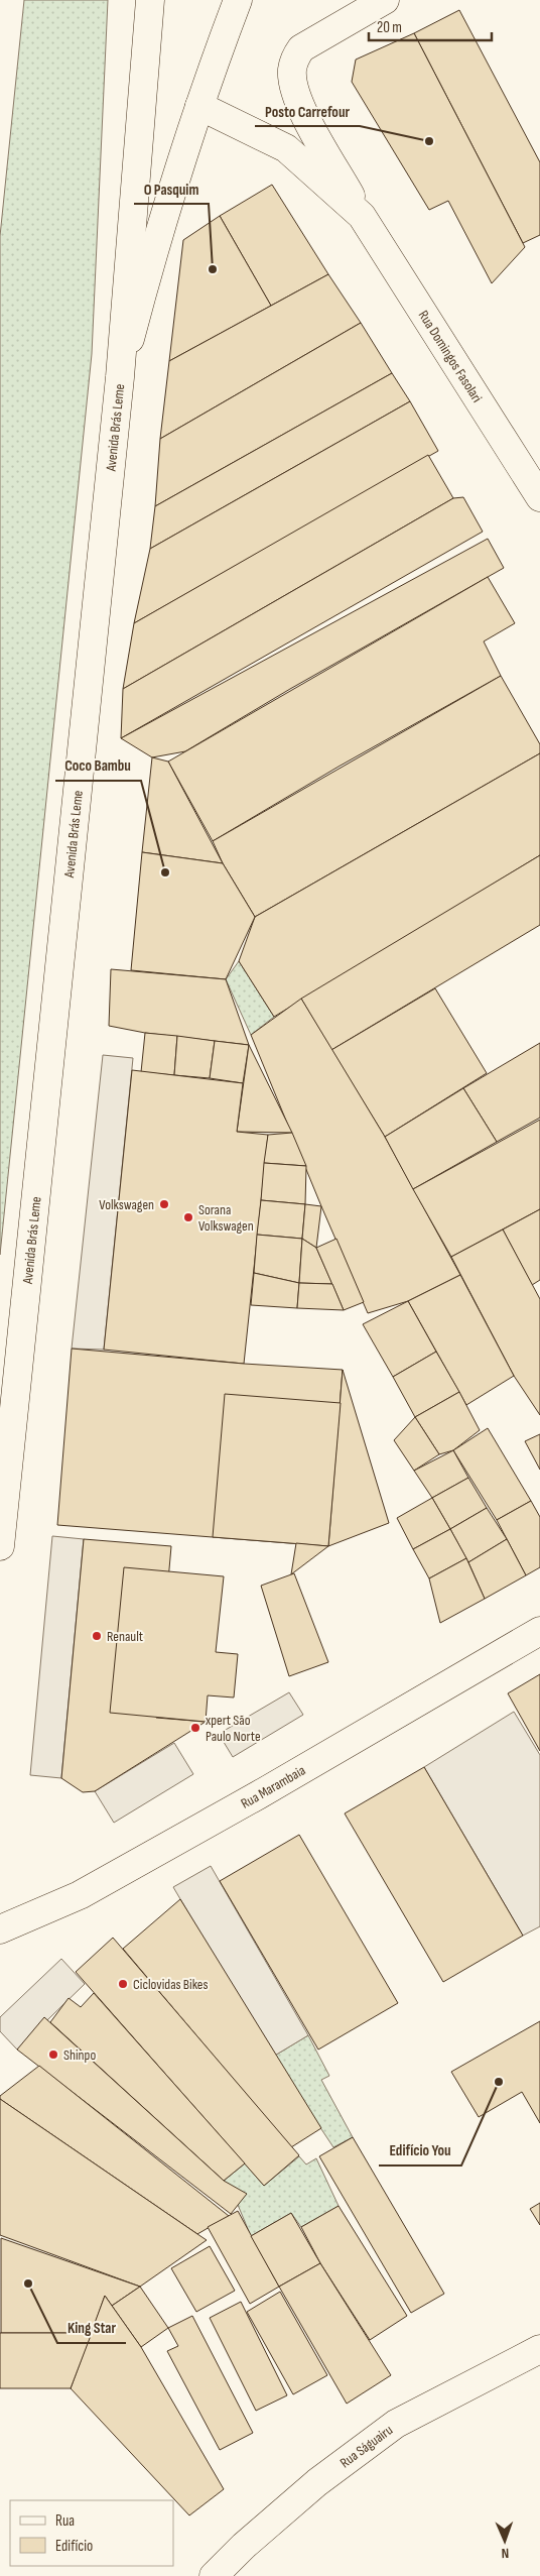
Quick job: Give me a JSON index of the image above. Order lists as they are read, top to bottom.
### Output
{
  "streets": {
    "street": [
      "Rua Domingos Fasolari",
      "Avenida Brás Leme",
      "Rua Marambaia",
      "Rua Ságuairu"
    ]
  },
  "places": [
    "Posto Carrefour",
    "O Pasquim",
    "Coco Bambu",
    "Volkswagen",
    "Sorana Volkswagen",
    "Renault",
    "xpert São Paulo Norte",
    "Ciclovidas Bikes",
    "Shinpo",
    "Edifício You",
    "King Star"
  ],
  "legend": ["Rua", "Edifício"],
  "scale_bar": "20 m",
  "north": "bottom"
}
